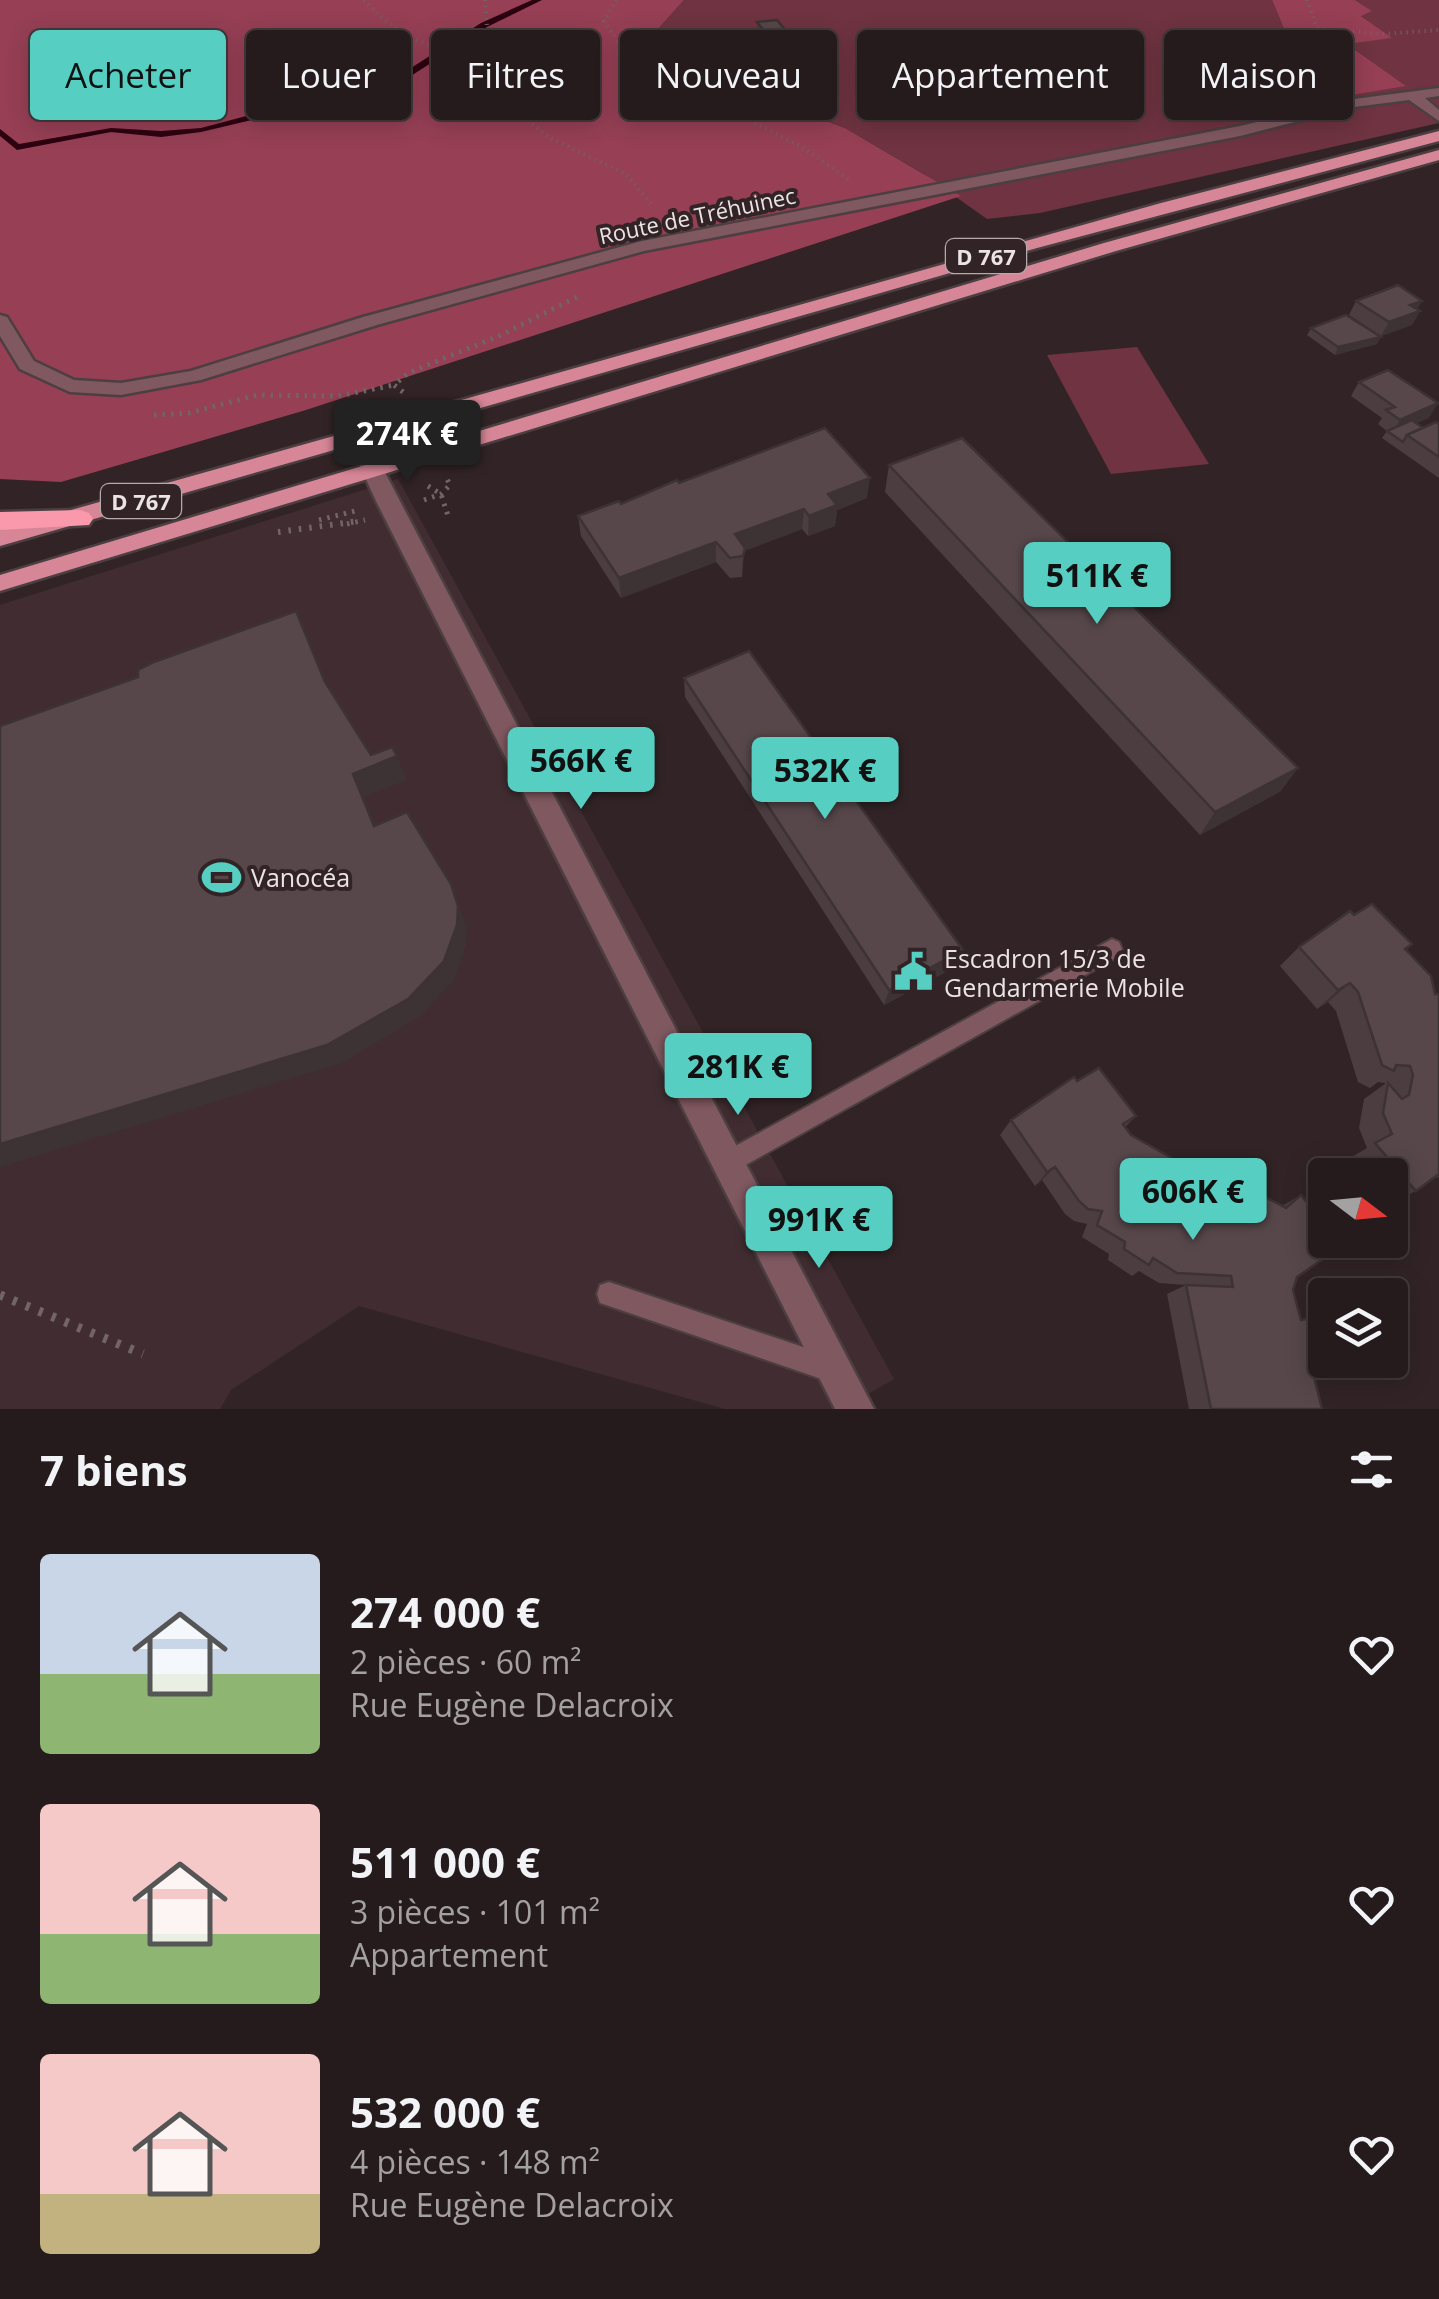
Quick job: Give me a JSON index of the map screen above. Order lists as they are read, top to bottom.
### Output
{
  "streets": {
    "main road": ["D 767"],
    "street": ["Route de Tréhuinec"]
  },
  "places": {
    "sports": ["Vanocéa"],
    "public building": ["Escadron 15/3 de Gendarmerie Mobile"]
  },
  "north": "right",
  "page": {
    "chip": [
      "Acheter",
      "Louer",
      "Filtres",
      "Nouveau",
      "Appartement",
      "Maison"
    ],
    "price": [
      "274K €",
      "511K €",
      "566K €",
      "532K €",
      "281K €",
      "606K €",
      "991K €"
    ],
    "heading": "7 biens",
    "list": [
      {
        "name": "274 000 €",
        "note": "2 pièces · 60 m² · Rue Eugène Delacroix"
      },
      {
        "name": "511 000 €",
        "note": "3 pièces · 101 m² · Appartement"
      },
      {
        "name": "532 000 €",
        "note": "4 pièces · 148 m² · Rue Eugène Delacroix"
      }
    ]
  }
}
